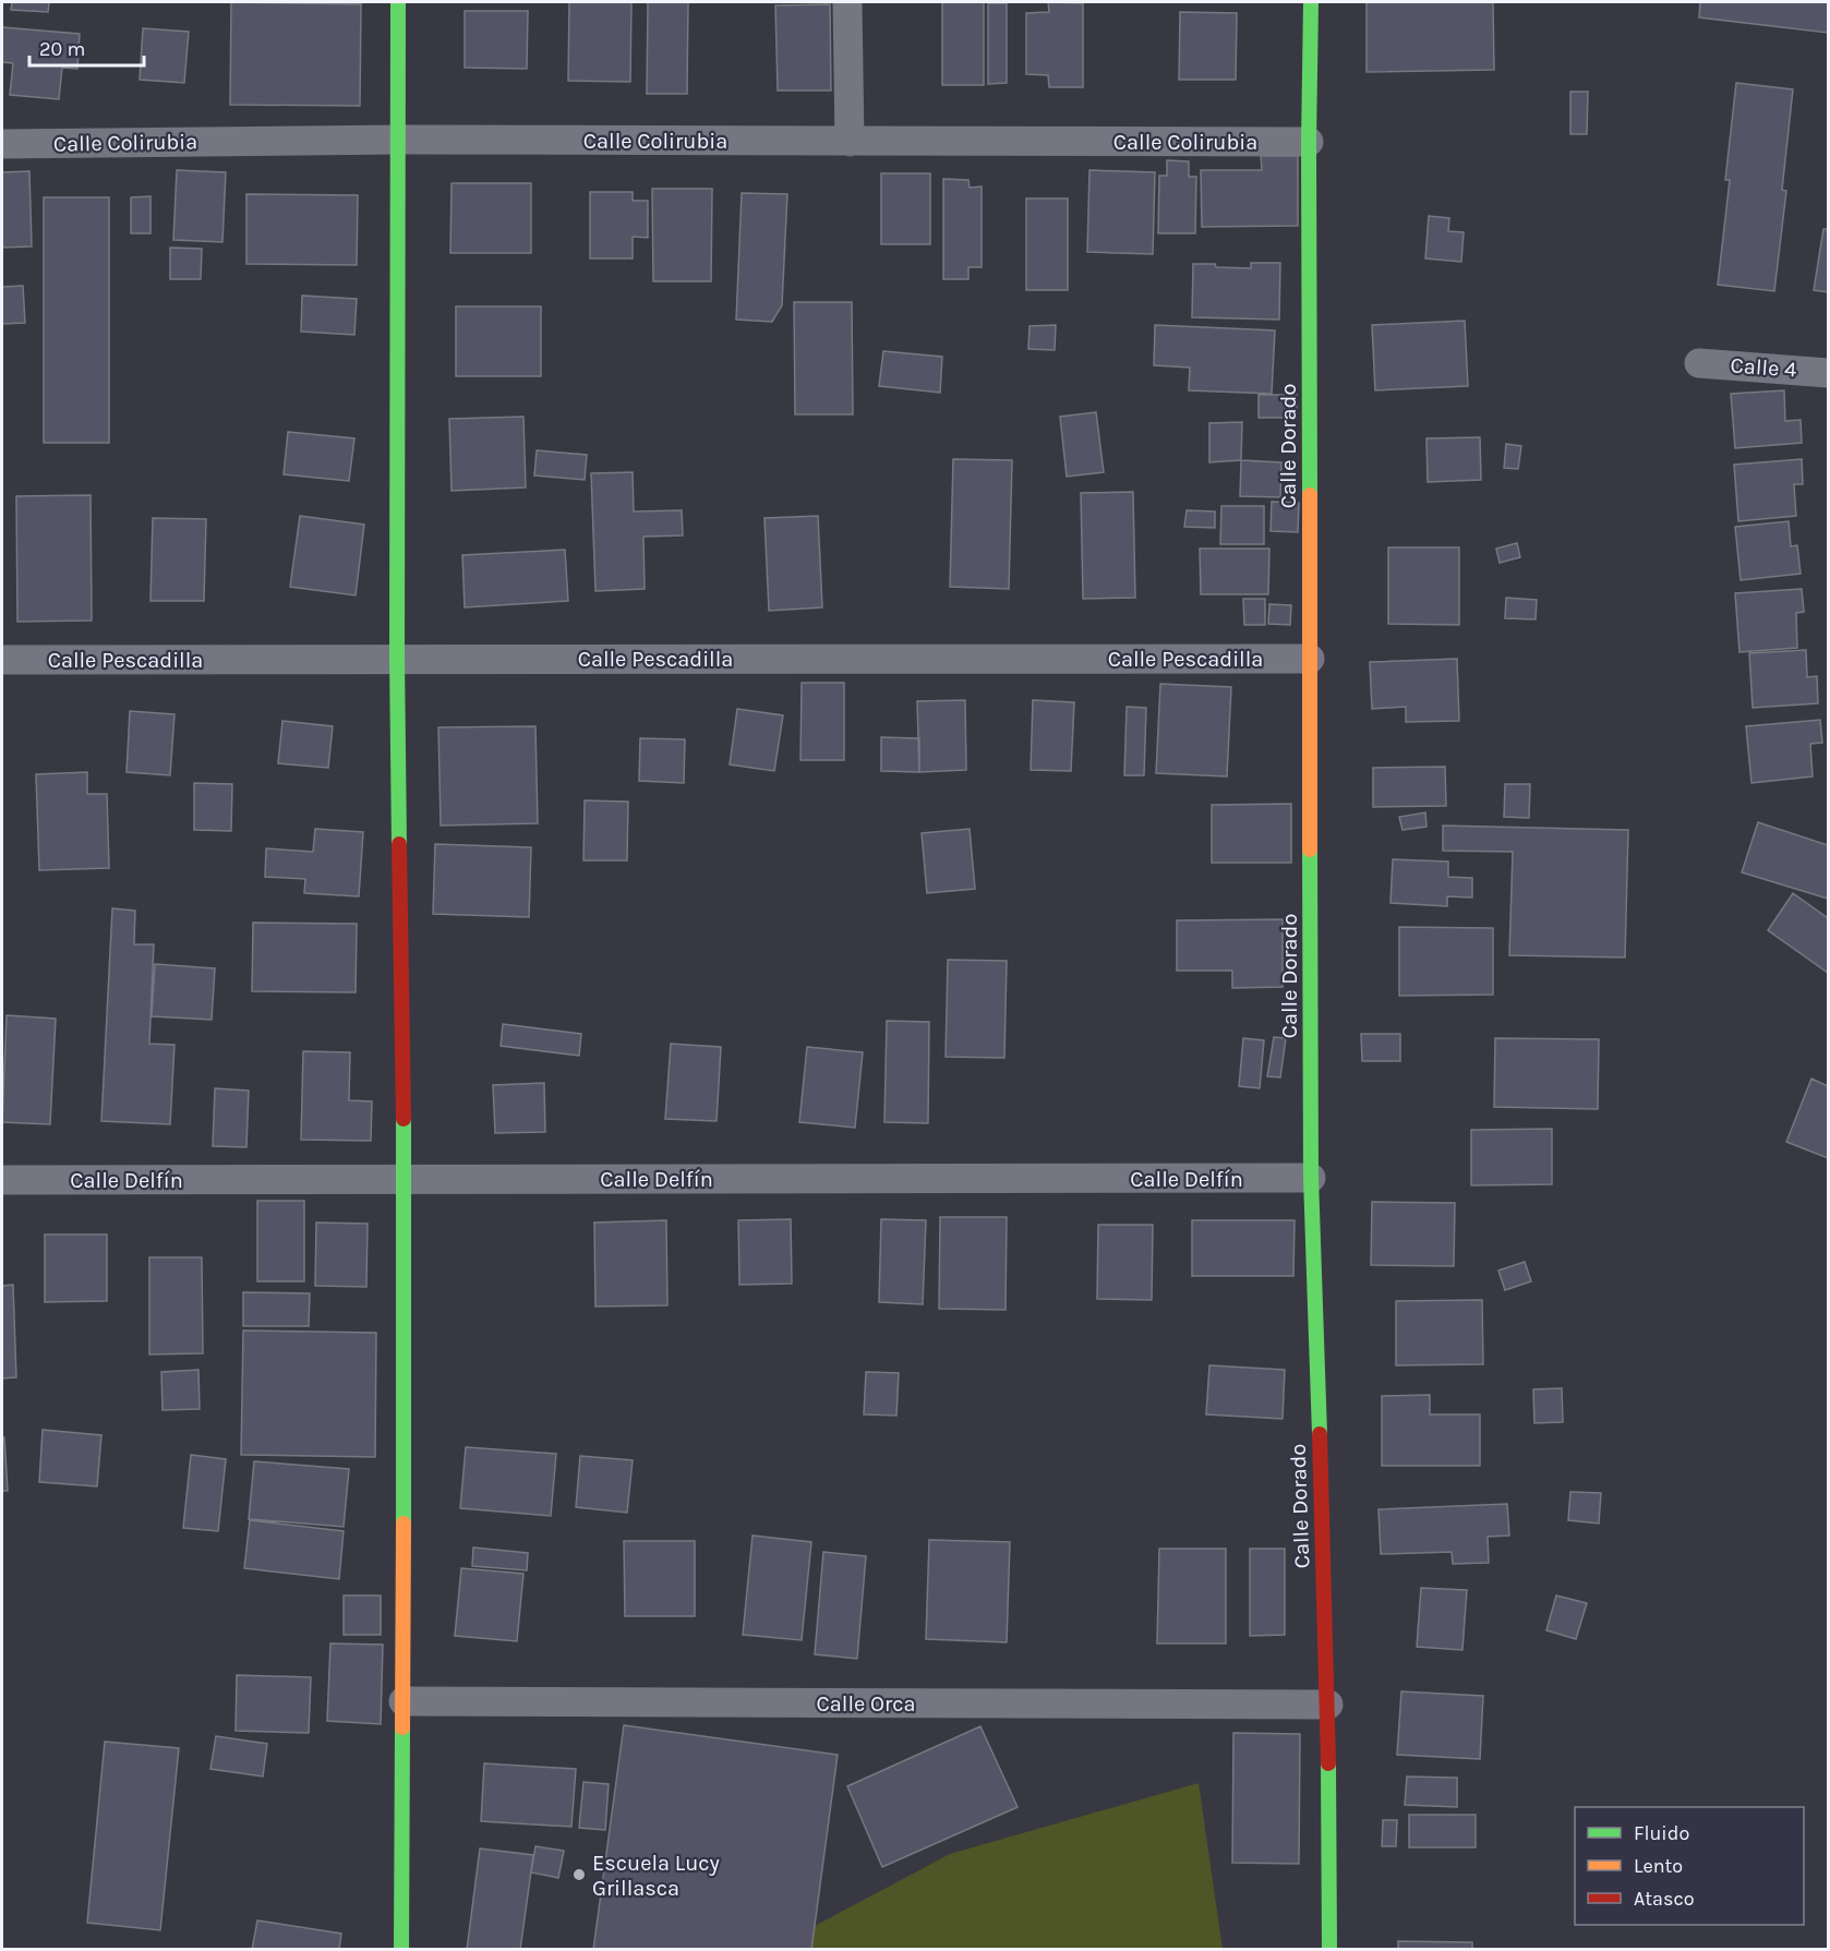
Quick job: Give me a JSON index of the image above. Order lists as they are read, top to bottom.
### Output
{
  "streets": {
    "street": [
      "Calle Colirubia",
      "Calle 4",
      "Calle Dorado",
      "Calle Pescadilla",
      "Calle Delfín",
      "Calle Orca"
    ]
  },
  "crossings": [
    ["Calle Colirubia", "Calle Dorado"],
    ["Calle Dorado", "Calle Pescadilla"],
    ["Calle Dorado", "Calle Delfín"],
    ["Calle Dorado", "Calle Orca"]
  ],
  "places": ["Escuela Lucy Grillasca"],
  "legend": ["Fluido", "Lento", "Atasco"],
  "scale_bar": "20 m"
}
